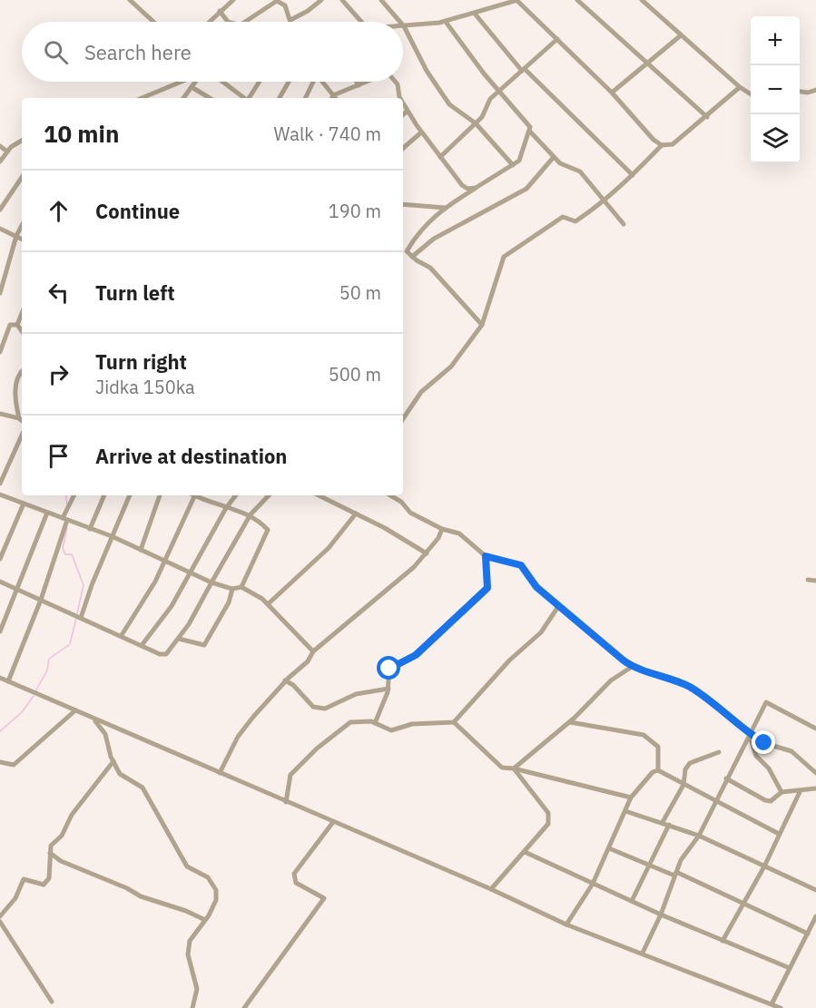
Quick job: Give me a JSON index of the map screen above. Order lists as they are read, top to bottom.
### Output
{
  "page": {
    "map_buttons": ["+", "−"],
    "search": "Search here",
    "heading": ["10 min", "Walk · 740 m"],
    "list": [
      ["Continue", "190 m"],
      ["Turn left", "50 m"],
      ["Turn right", "Jidka 150ka", "500 m"],
      "Arrive at destination"
    ]
  }
}
